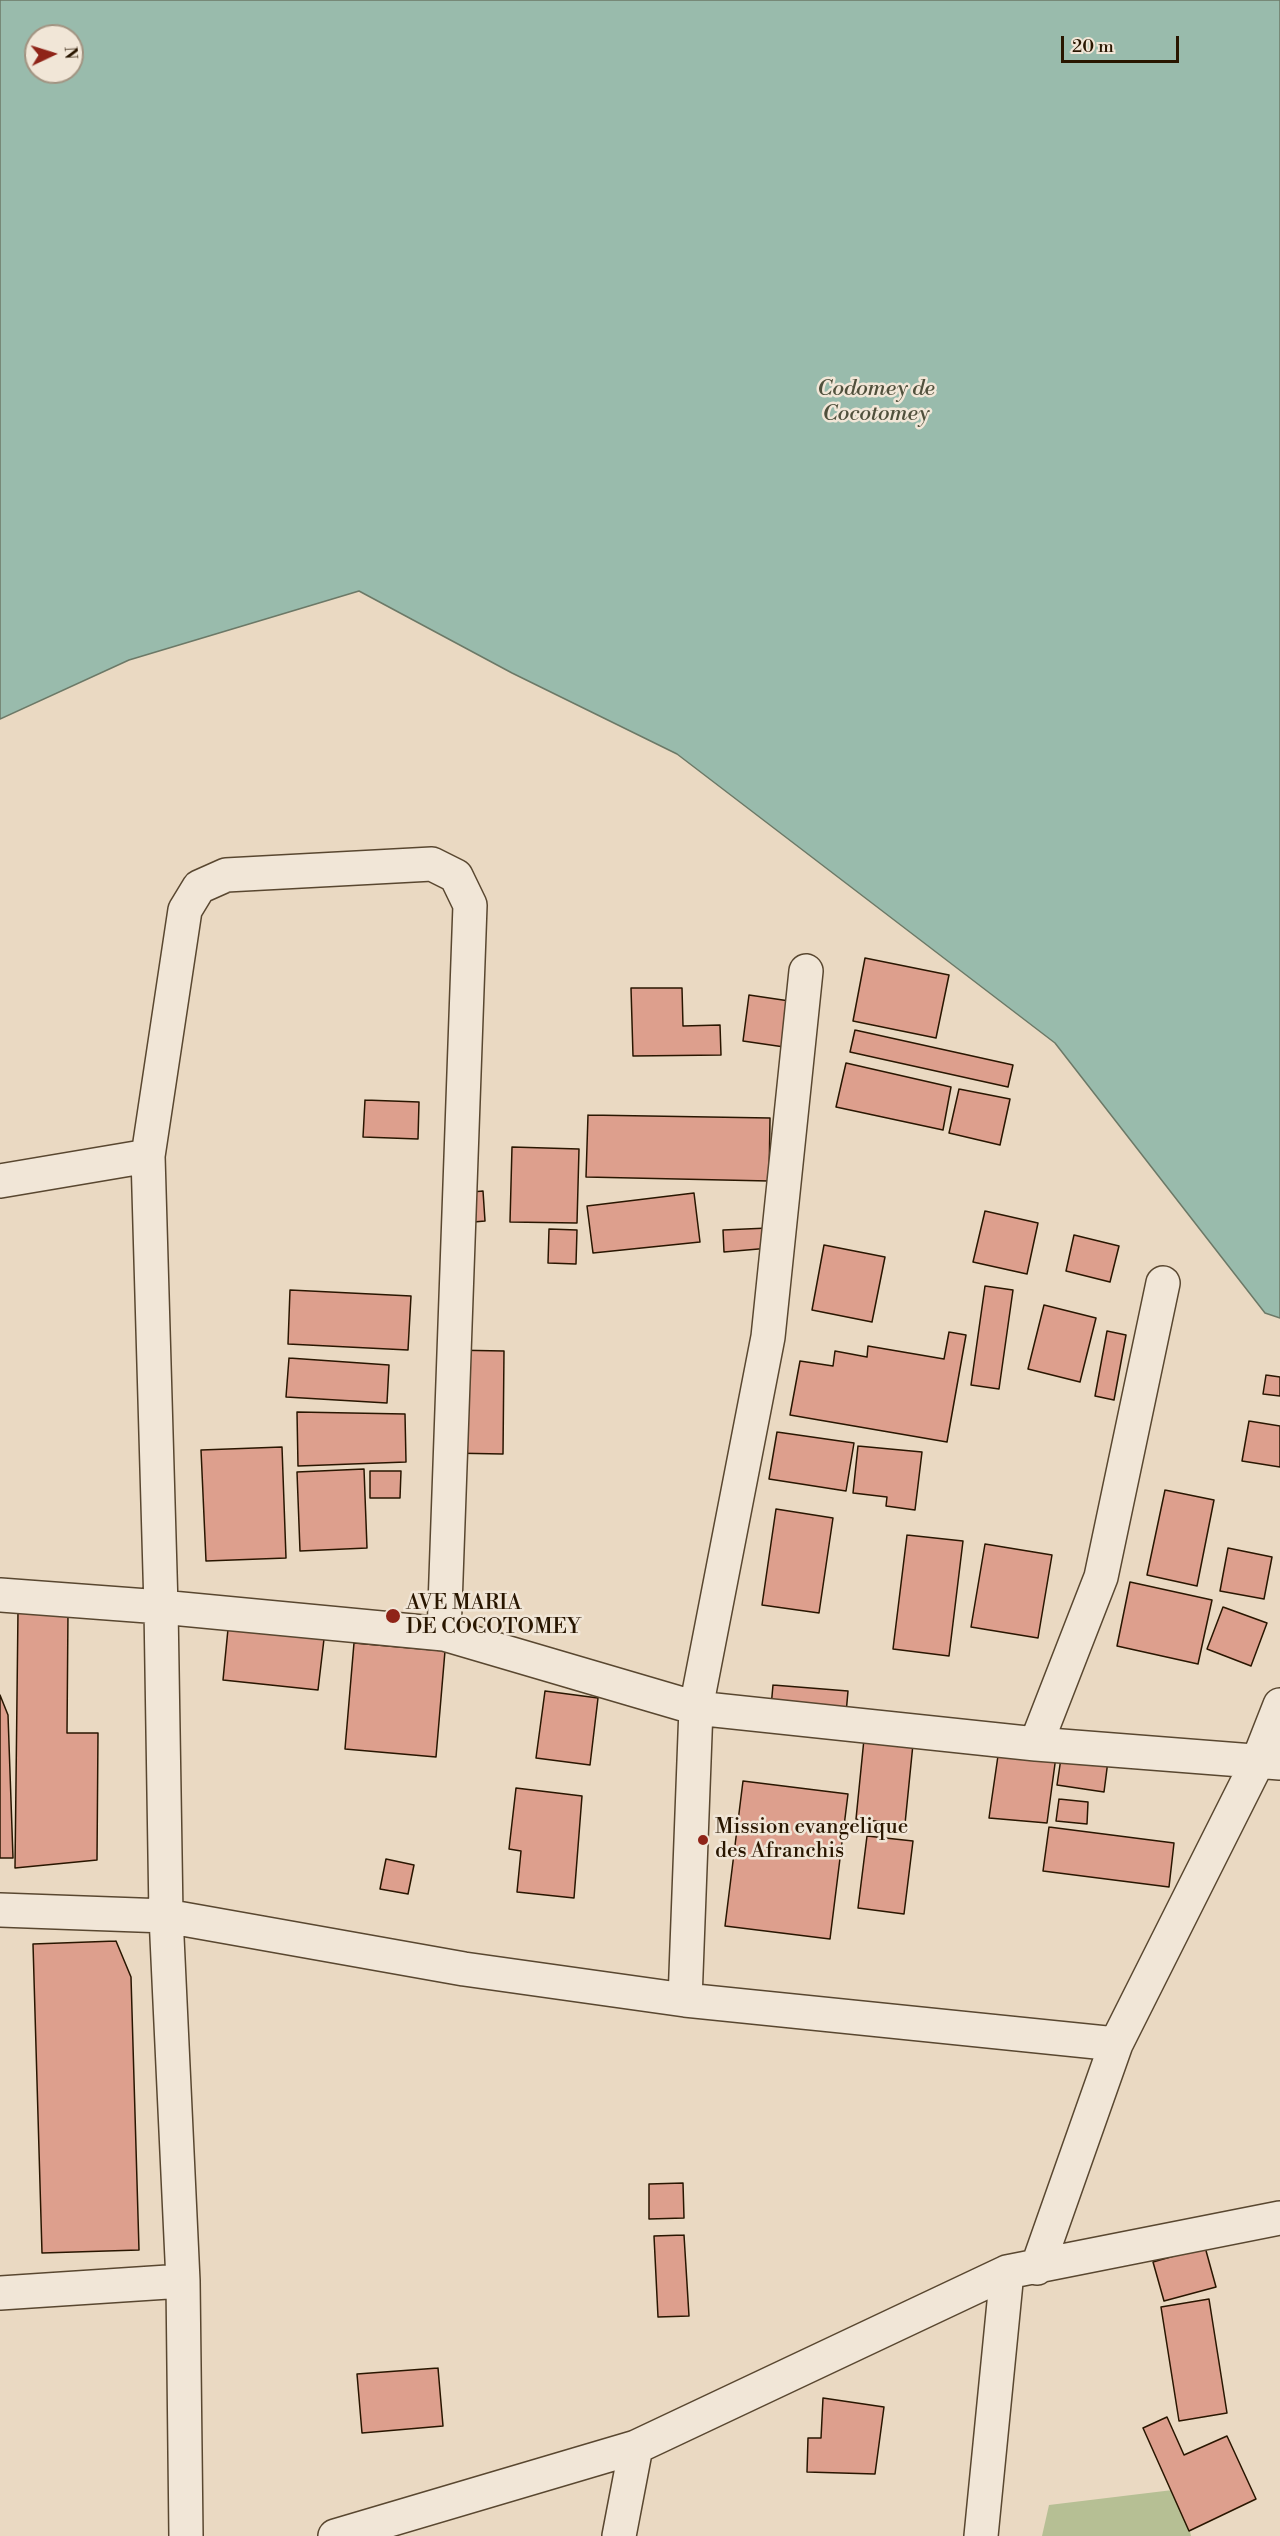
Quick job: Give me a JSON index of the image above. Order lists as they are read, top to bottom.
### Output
{
  "water": ["Codomey de Cocotomey"],
  "places": ["AVE MARIA DE COCOTOMEY", "Mission evangelique des Afranchis"],
  "scale_bar": "20 m",
  "north": "right"
}
